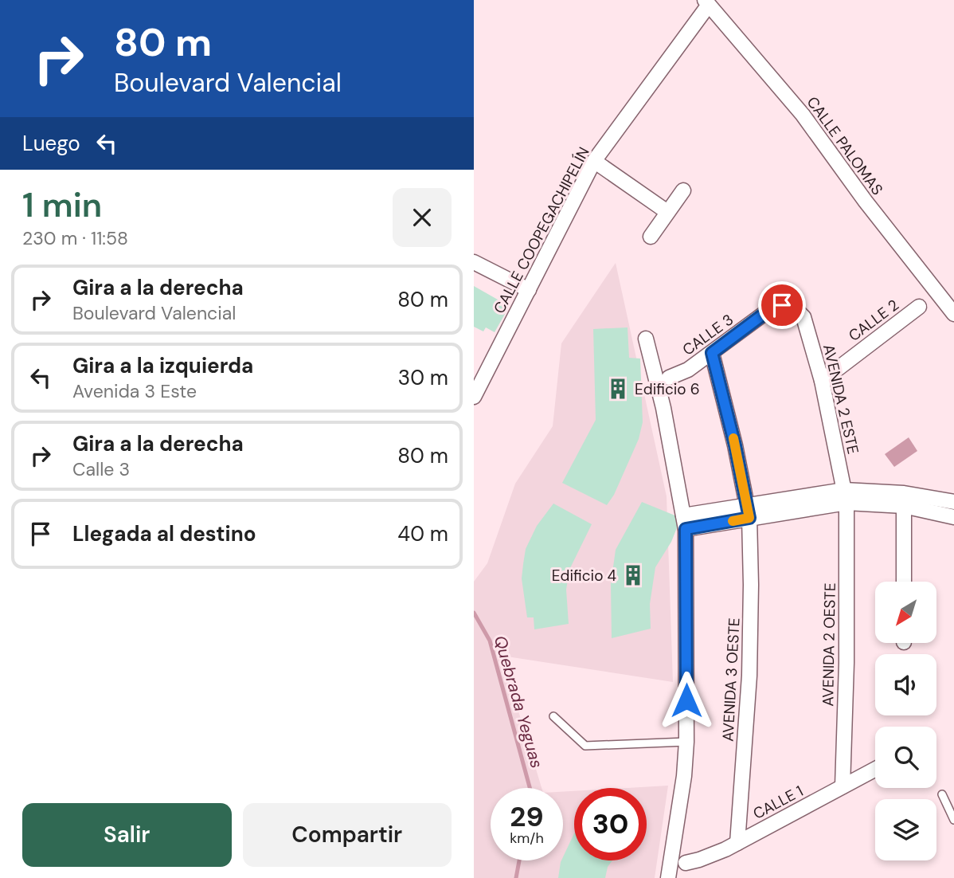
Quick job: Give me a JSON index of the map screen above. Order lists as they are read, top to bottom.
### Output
{
  "streets": {
    "street": [
      "CALLE PALOMAS",
      "CALLE COOPEGACHIPELÍN",
      "CALLE 2",
      "CALLE 3",
      "AVENIDA 2 ESTE",
      "AVENIDA 2 OESTE",
      "AVENIDA 3 OESTE",
      "CALLE 1"
    ]
  },
  "crossings": [
    ["CALLE PALOMAS", "CALLE COOPEGACHIPELÍN"],
    ["CALLE 2", "AVENIDA 2 ESTE"],
    ["CALLE 3", "AVENIDA 2 ESTE"],
    ["CALLE 3", "AVENIDA 3 OESTE"],
    ["AVENIDA 2 ESTE", "AVENIDA 2 OESTE"],
    ["AVENIDA 2 OESTE", "CALLE 1"],
    ["AVENIDA 3 OESTE", "CALLE 1"]
  ],
  "water": ["Quebrada Yeguas"],
  "places": {
    "building": ["Edificio 6", "Edificio 4"]
  },
  "north": "bottom left",
  "page": {
    "turn": ["80 m", "Boulevard Valencial"],
    "then": "Luego",
    "heading": ["1 min", "230 m · 11:58"],
    "list": [
      {
        "name": "Gira a la derecha",
        "note": "Boulevard Valencial",
        "value": "80 m"
      },
      {
        "name": "Gira a la izquierda",
        "note": "Avenida 3 Este",
        "value": "30 m"
      },
      {
        "name": "Gira a la derecha",
        "note": "Calle 3",
        "value": "80 m"
      },
      {
        "name": "Llegada al destino",
        "value": "40 m"
      }
    ],
    "speed": "29 km/h",
    "limit": "30",
    "buttons": ["Salir", "Compartir"]
  }
}
